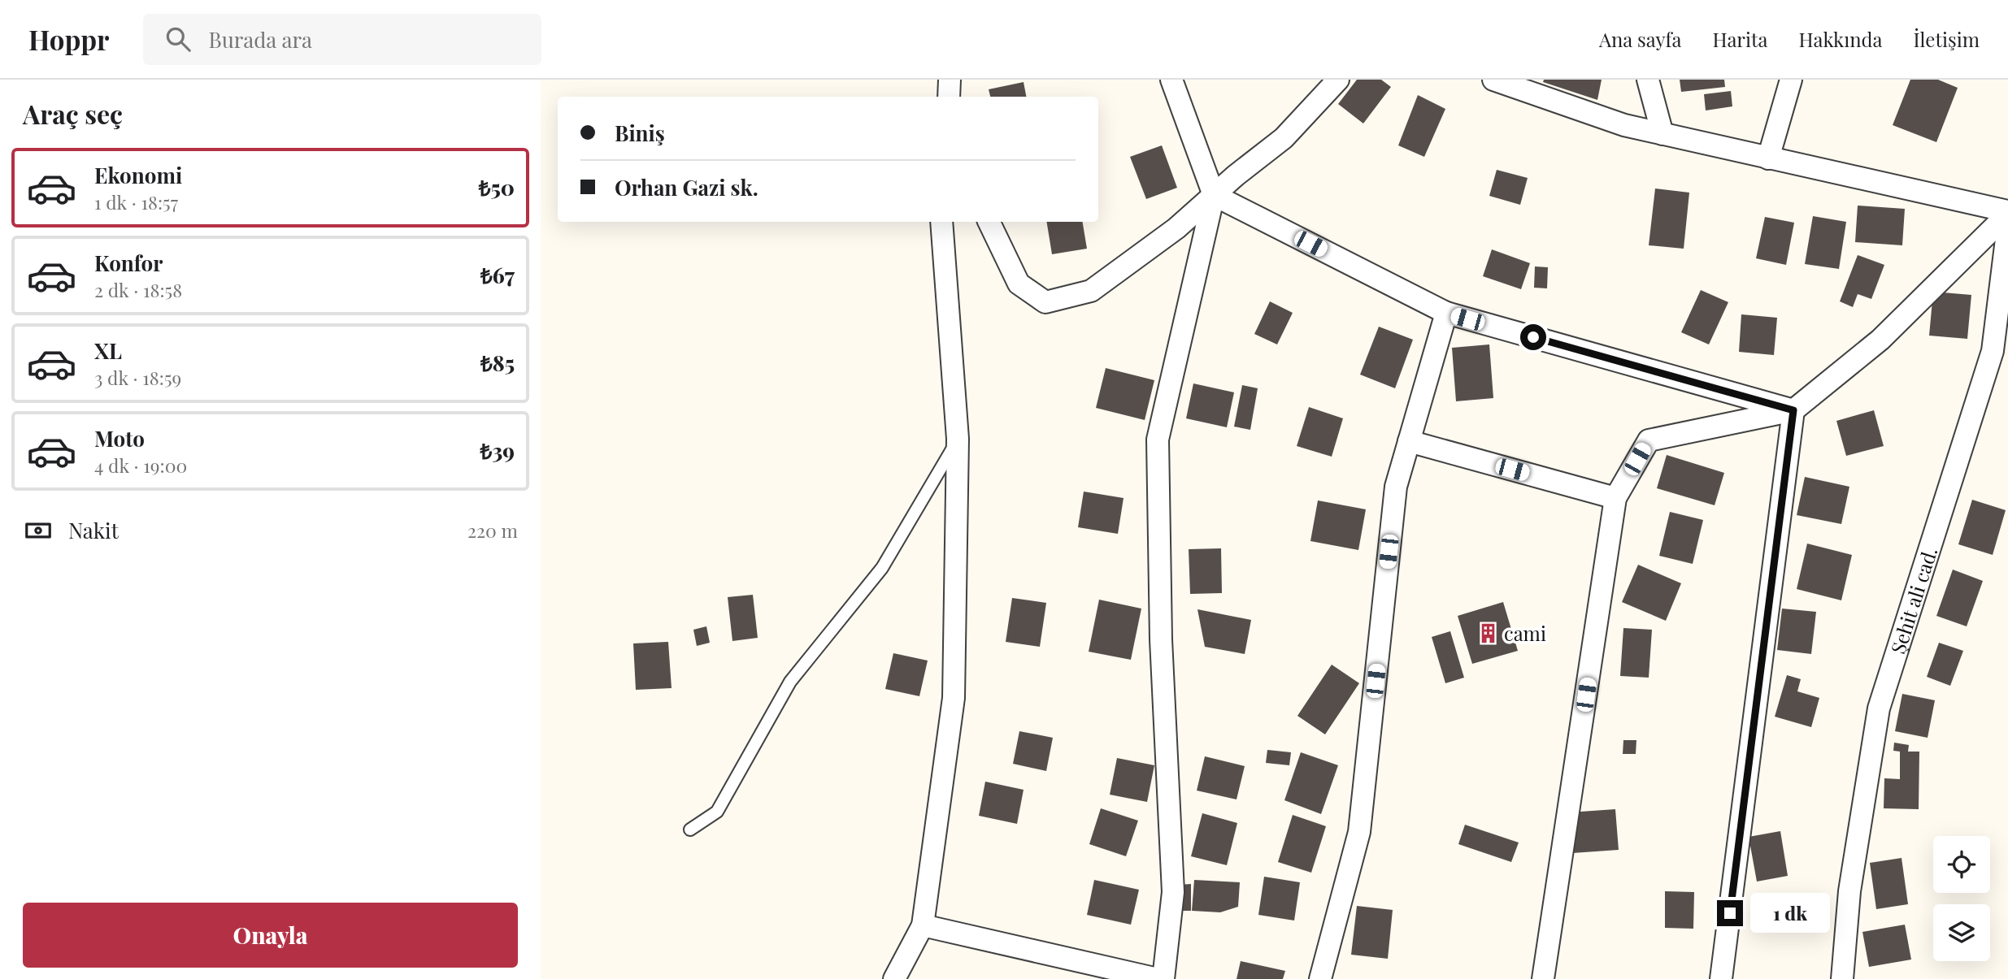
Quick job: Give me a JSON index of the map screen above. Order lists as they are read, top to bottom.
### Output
{
  "streets": {
    "street": ["Şehit ali cad."]
  },
  "places": {
    "building": ["cami"]
  },
  "page": {
    "header": "Hoppr",
    "search": "Burada ara",
    "nav": [
      "Ana sayfa",
      "Harita",
      "Hakkında",
      "İletişim"
    ],
    "heading": "Araç seç",
    "banner": ["Biniş", "Orhan Gazi sk."],
    "list": [
      {
        "name": "Ekonomi",
        "note": "1 dk · 18:57",
        "value": "₺50"
      },
      {
        "name": "Konfor",
        "note": "2 dk · 18:58",
        "value": "₺67"
      },
      {
        "name": "XL",
        "note": "3 dk · 18:59",
        "value": "₺85"
      },
      {
        "name": "Moto",
        "note": "4 dk · 19:00",
        "value": "₺39"
      }
    ],
    "pay": ["Nakit", "220 m"],
    "buttons": "Onayla",
    "bubble": "1 dk"
  }
}
